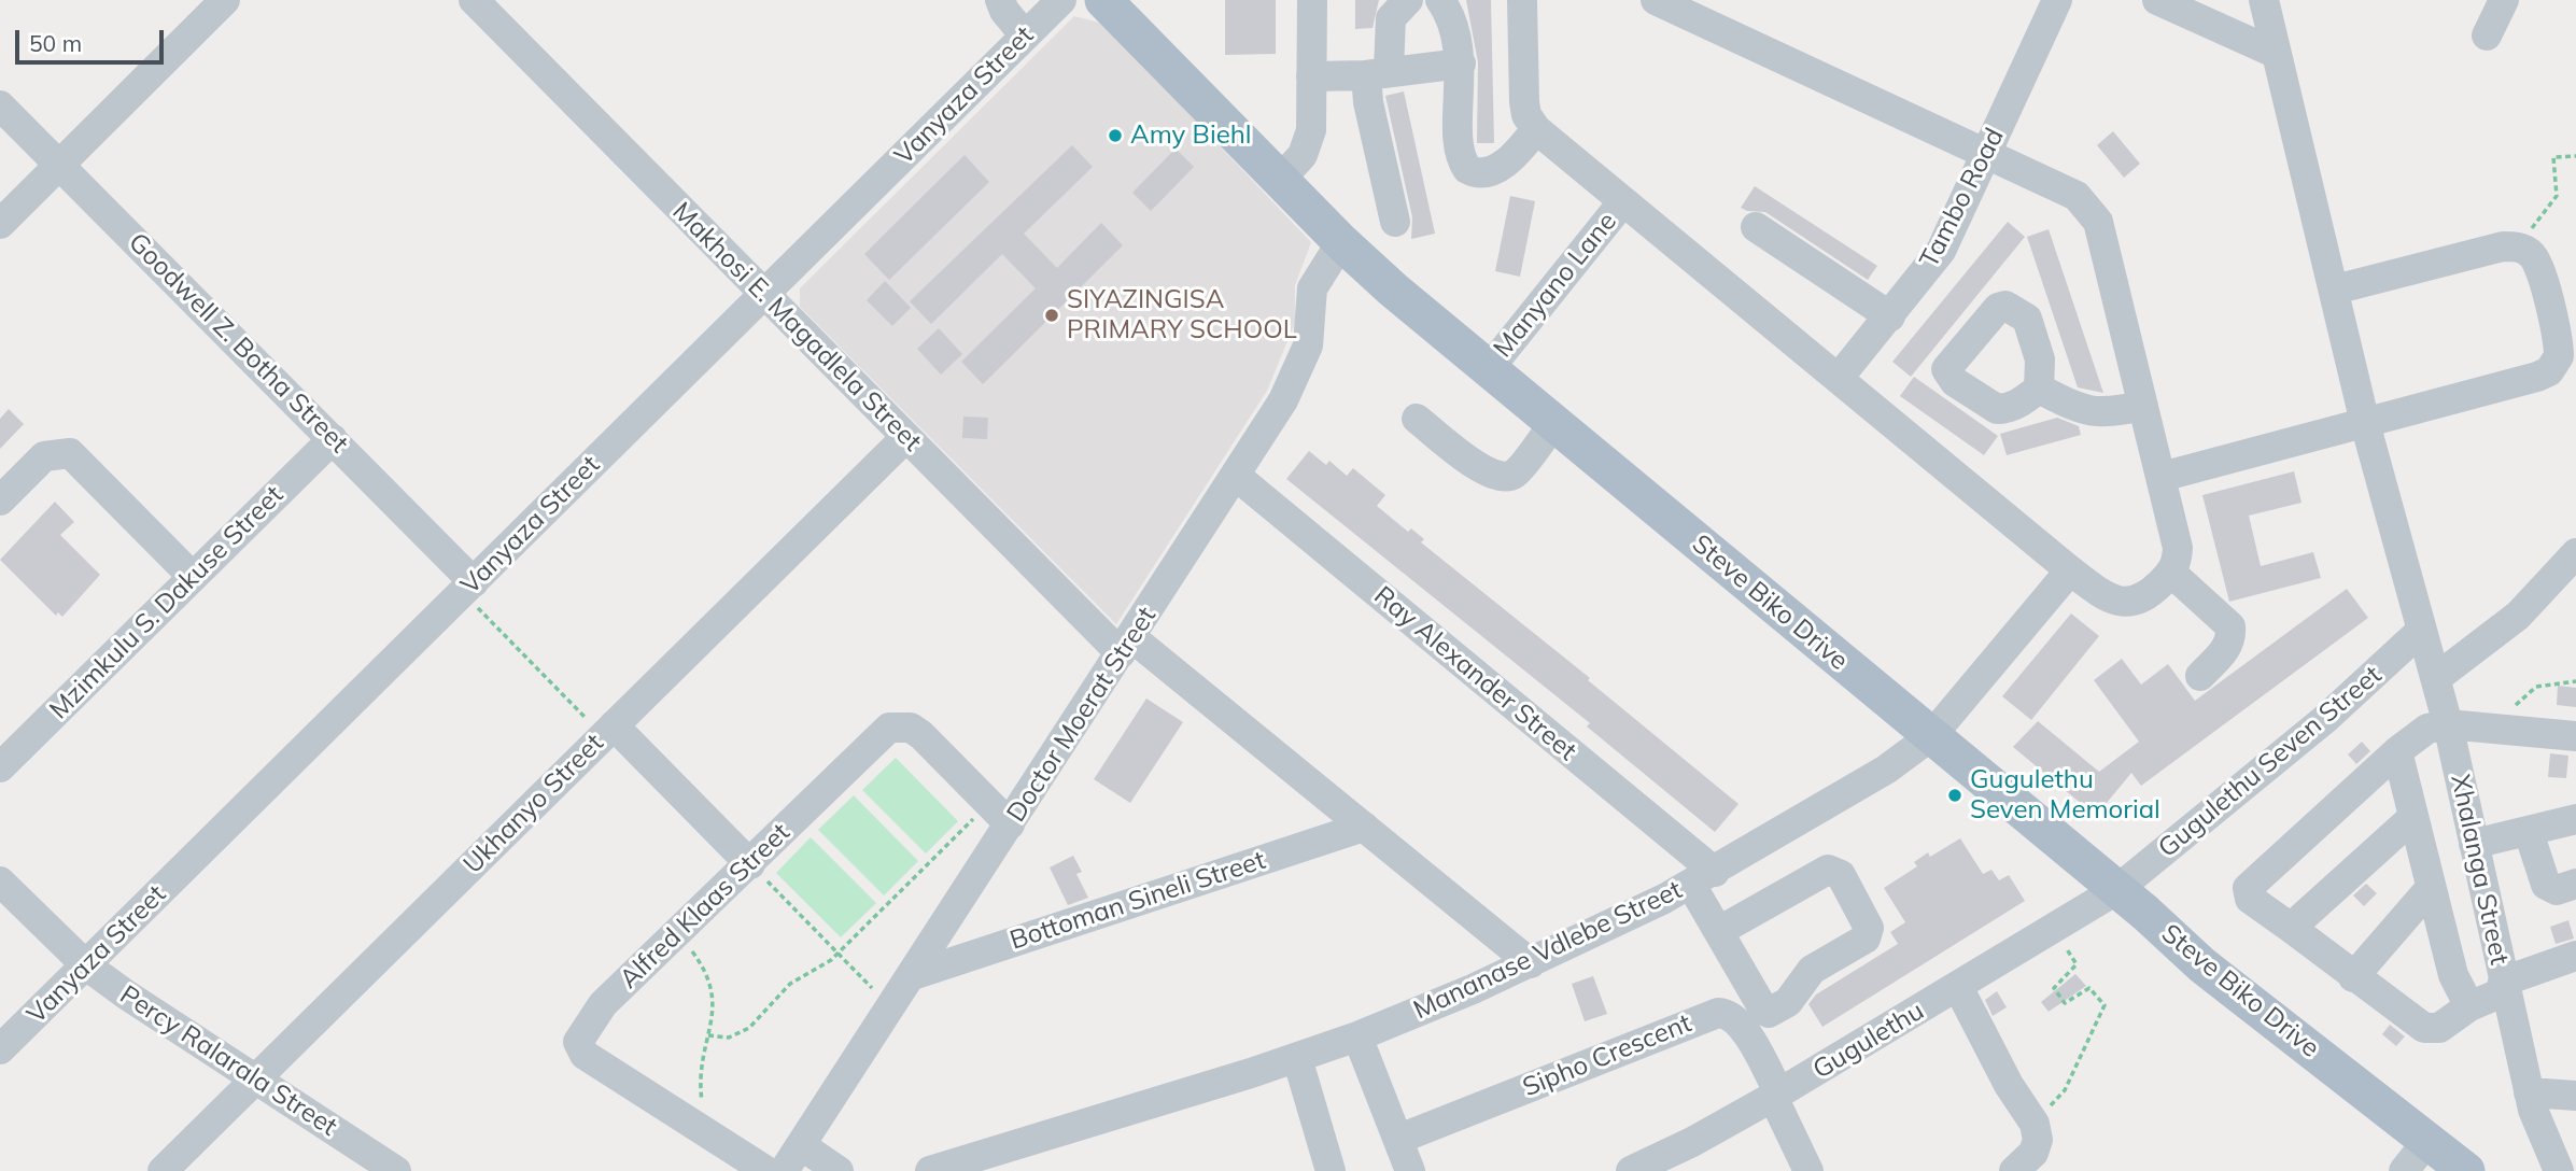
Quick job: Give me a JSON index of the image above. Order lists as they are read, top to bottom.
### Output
{
  "streets": {
    "main road": ["Steve Biko Drive"],
    "street": [
      "Vanyaza Street",
      "Tambo Road",
      "Manyano Lane",
      "Makhosi E. Magadlela Street",
      "Goodwell Z. Botha Street",
      "Mzimkulu S. Dakuse Street",
      "Ray Alexander Street",
      "Doctor Moerat Street",
      "Gugulethu Seven Street",
      "Ukhanyo Street",
      "Xhalanga Street",
      "Bottoman Sineli Street",
      "Alfred Klaas Street",
      "Mananase Vdlebe Street",
      "Gugulethu",
      "Sipho Crescent",
      "Percy Ralarala Street"
    ]
  },
  "crossings": [
    ["Vanyaza Street", "Makhosi E. Magadlela Street"],
    ["Vanyaza Street", "Goodwell Z. Botha Street"],
    ["Vanyaza Street", "Percy Ralarala Street"],
    ["Manyano Lane", "Steve Biko Drive"],
    ["Makhosi E. Magadlela Street", "Doctor Moerat Street"],
    ["Makhosi E. Magadlela Street", "Ukhanyo Street"],
    ["Makhosi E. Magadlela Street", "Bottoman Sineli Street"],
    ["Makhosi E. Magadlela Street", "Mananase Vdlebe Street"],
    ["Goodwell Z. Botha Street", "Mzimkulu S. Dakuse Street"],
    ["Steve Biko Drive", "Doctor Moerat Street"],
    ["Steve Biko Drive", "Gugulethu Seven Street"],
    ["Steve Biko Drive", "Mananase Vdlebe Street"],
    ["Steve Biko Drive", "Gugulethu"],
    ["Ray Alexander Street", "Doctor Moerat Street"],
    ["Ray Alexander Street", "Mananase Vdlebe Street"],
    ["Doctor Moerat Street", "Bottoman Sineli Street"],
    ["Doctor Moerat Street", "Alfred Klaas Street"],
    ["Gugulethu Seven Street", "Xhalanga Street"],
    ["Gugulethu Seven Street", "Gugulethu"],
    ["Ukhanyo Street", "Percy Ralarala Street"],
    ["Gugulethu", "Sipho Crescent"]
  ],
  "places": ["Amy Biehl", "SIYAZINGISA PRIMARY SCHOOL", "Gugulethu Seven Memorial"],
  "scale_bar": "50 m"
}
